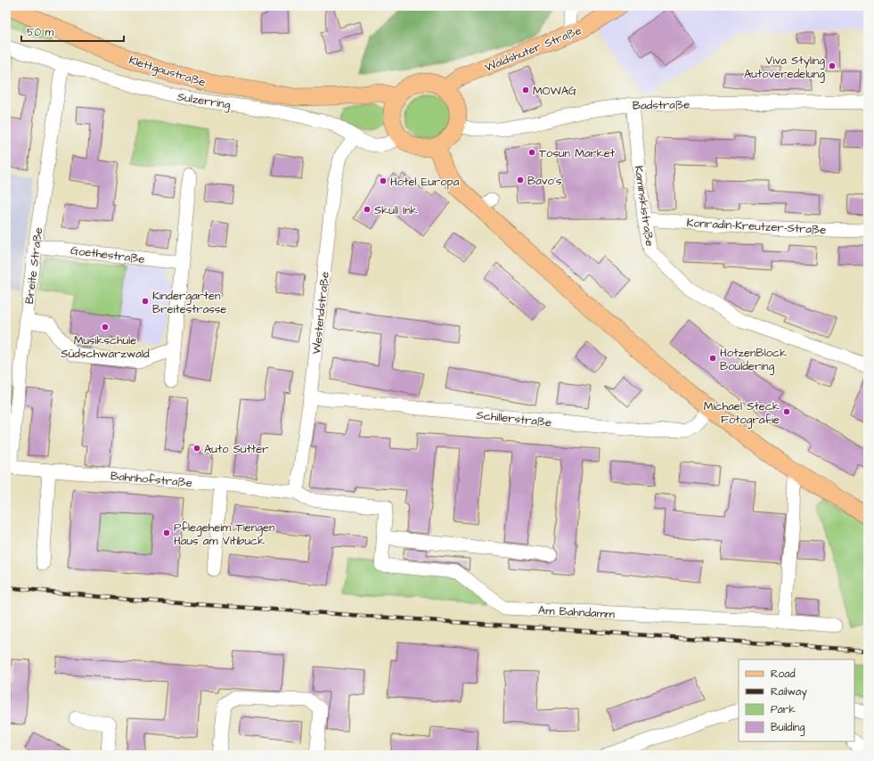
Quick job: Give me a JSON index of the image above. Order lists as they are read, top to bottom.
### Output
{
  "streets": {
    "main road": ["Waldshuter Straße", "Klettgaustraße"],
    "street": [
      "Sulzerring",
      "Badstraße",
      "Kaminskistraße",
      "Konradin-Kreutzer-Straße",
      "Goethestraße",
      "Breite Straße",
      "Westendstraße",
      "Schillerstraße",
      "Bahnhofstraße",
      "Am Bahndamm"
    ]
  },
  "crossings": [
    ["Waldshuter Straße", "Klettgaustraße"],
    ["Waldshuter Straße", "Sulzerring"],
    ["Waldshuter Straße", "Badstraße"],
    ["Klettgaustraße", "Sulzerring"],
    ["Klettgaustraße", "Badstraße"],
    ["Sulzerring", "Badstraße"],
    ["Sulzerring", "Breite Straße"],
    ["Sulzerring", "Westendstraße"],
    ["Badstraße", "Kaminskistraße"],
    ["Kaminskistraße", "Konradin-Kreutzer-Straße"],
    ["Goethestraße", "Breite Straße"],
    ["Breite Straße", "Bahnhofstraße"],
    ["Westendstraße", "Schillerstraße"],
    ["Westendstraße", "Bahnhofstraße"]
  ],
  "places": [
    "Viva Styling Autoveredelung",
    "MOWAG",
    "Tosun Market",
    "Bavo's",
    "Hotel Europa",
    "Skull Ink",
    "Kindergarten Breitestrasse",
    "Musikschule Südschwarzwald",
    "HotzenBlock Bouldering",
    "Michael Steck Fotografie",
    "Auto Sutter",
    "Pflegeheim Tiengen Haus am Vitibuck"
  ],
  "legend": [
    "Road",
    "Railway",
    "Park",
    "Building"
  ],
  "scale_bar": "50 m"
}
